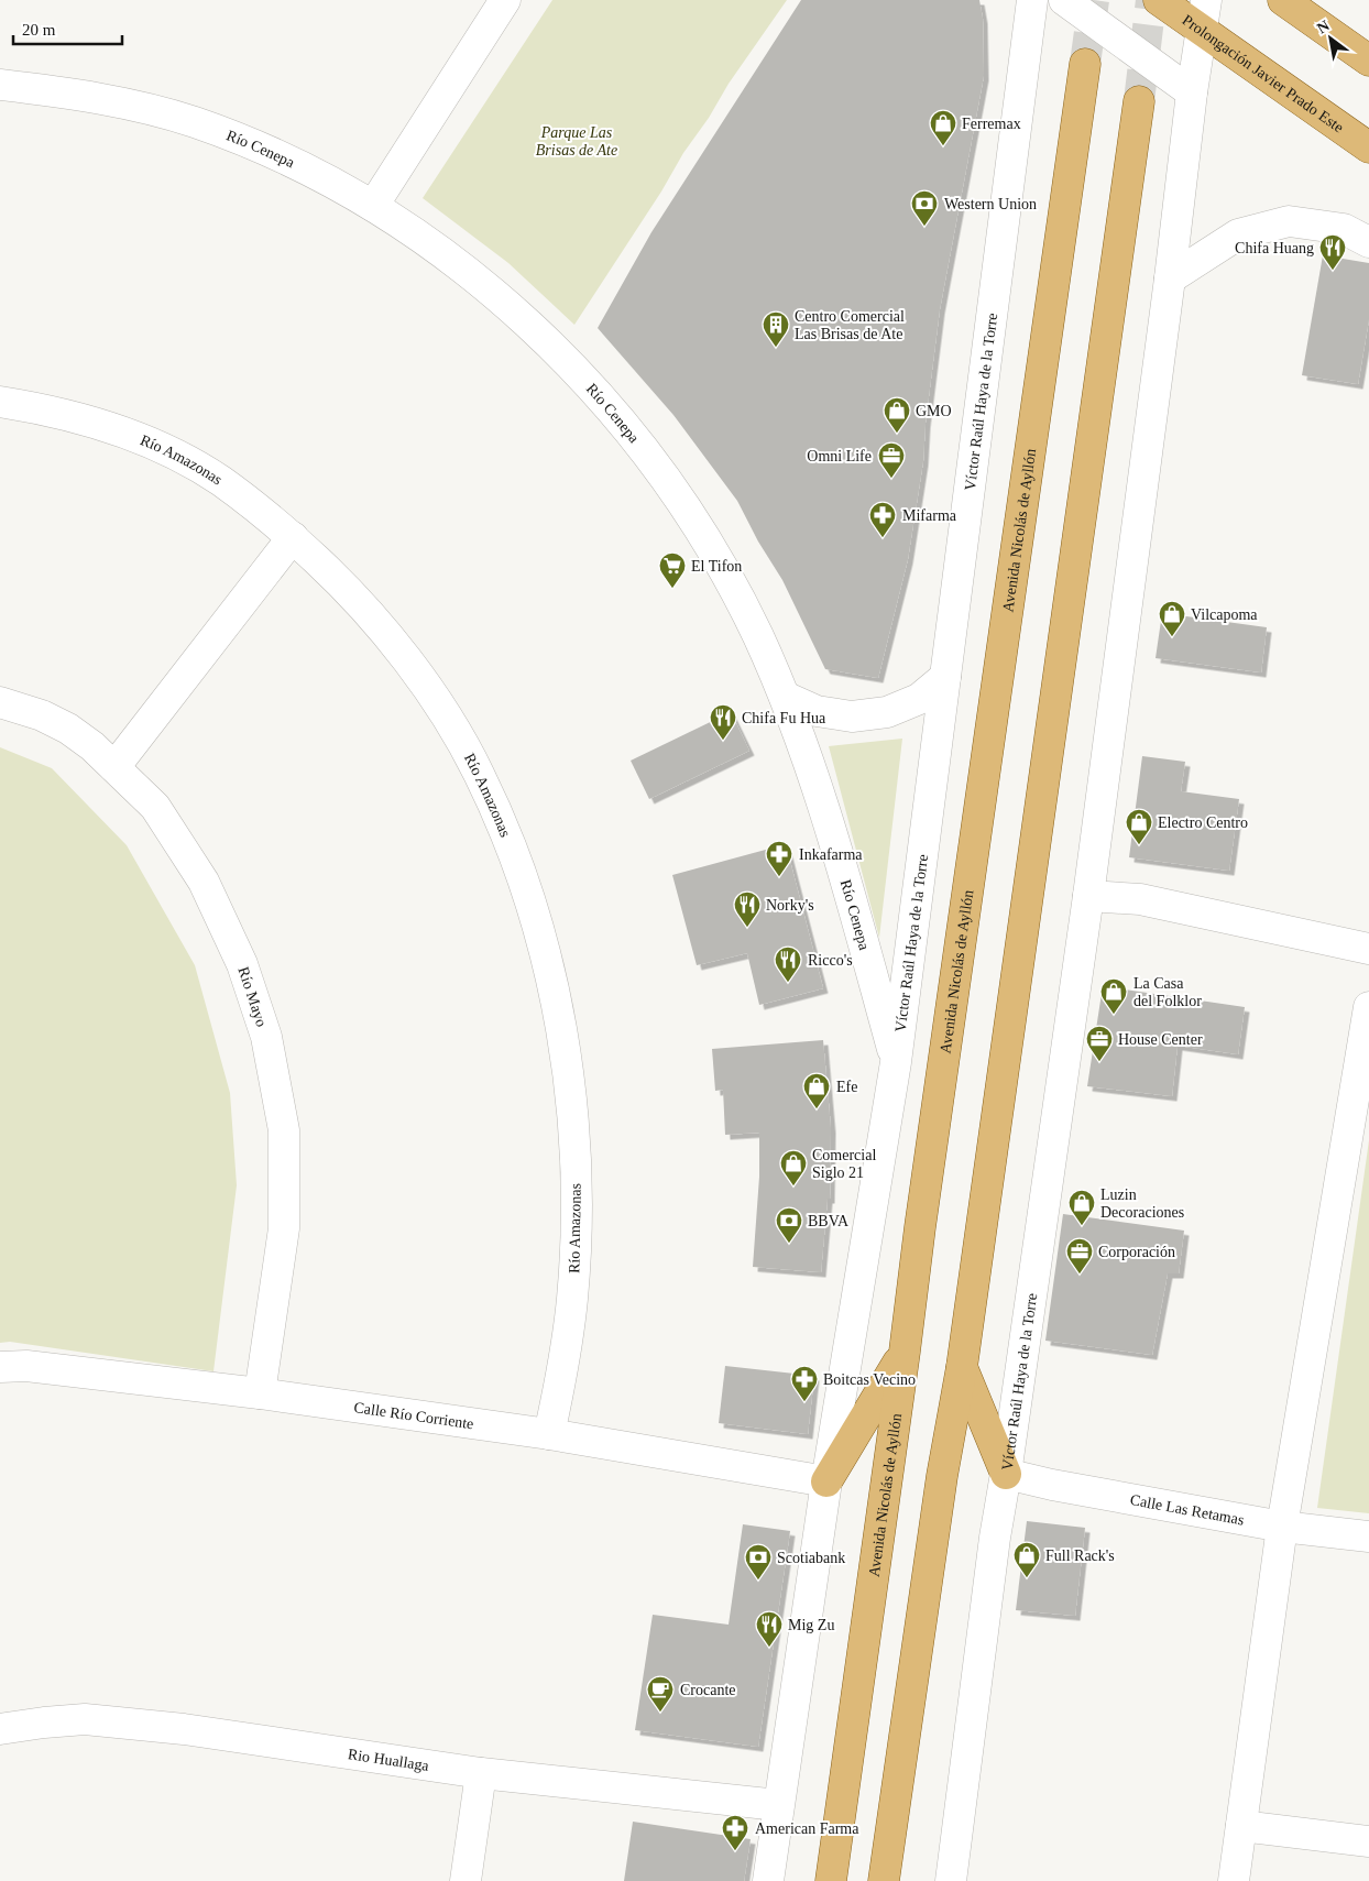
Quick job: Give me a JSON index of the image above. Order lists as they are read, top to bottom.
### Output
{
  "streets": {
    "main road": ["Prolongación Javier Prado Este", "Avenida Nicolás de Ayllón"],
    "street": [
      "Río Cenepa",
      "Víctor Raúl Haya de la Torre",
      "Río Amazonas",
      "Río Mayo",
      "Calle Río Corriente",
      "Calle Las Retamas",
      "Rio Huallaga"
    ]
  },
  "crossings": [
    ["Prolongación Javier Prado Este", "Víctor Raúl Haya de la Torre"],
    ["Río Cenepa", "Víctor Raúl Haya de la Torre"],
    ["Víctor Raúl Haya de la Torre", "Calle Río Corriente"],
    ["Víctor Raúl Haya de la Torre", "Calle Las Retamas"],
    ["Víctor Raúl Haya de la Torre", "Rio Huallaga"],
    ["Río Amazonas", "Calle Río Corriente"],
    ["Río Mayo", "Calle Río Corriente"]
  ],
  "parks": ["Parque Las Brisas de Ate"],
  "places": {
    "shop": [
      "Ferremax",
      "GMO",
      "Vilcapoma",
      "Electro Centro",
      "La Casa del Folklor",
      "Efe",
      "Comercial Siglo 21",
      "Luzin Decoraciones",
      "Full Rack's"
    ],
    "bank": ["Western Union", "BBVA", "Scotiabank"],
    "restaurant": [
      "Chifa Huang",
      "Chifa Fu Hua",
      "Norky's",
      "Ricco's",
      "Mig Zu"
    ],
    "building": ["Centro Comercial Las Brisas de Ate"],
    "office": ["Omni Life", "House Center", "Corporación"],
    "pharmacy": [
      "Mifarma",
      "Inkafarma",
      "Boitcas Vecino",
      "American Farma"
    ],
    "supermarket": ["El Tifon"],
    "cafe": ["Crocante"]
  },
  "scale_bar": "20 m",
  "north": "top left"
}
